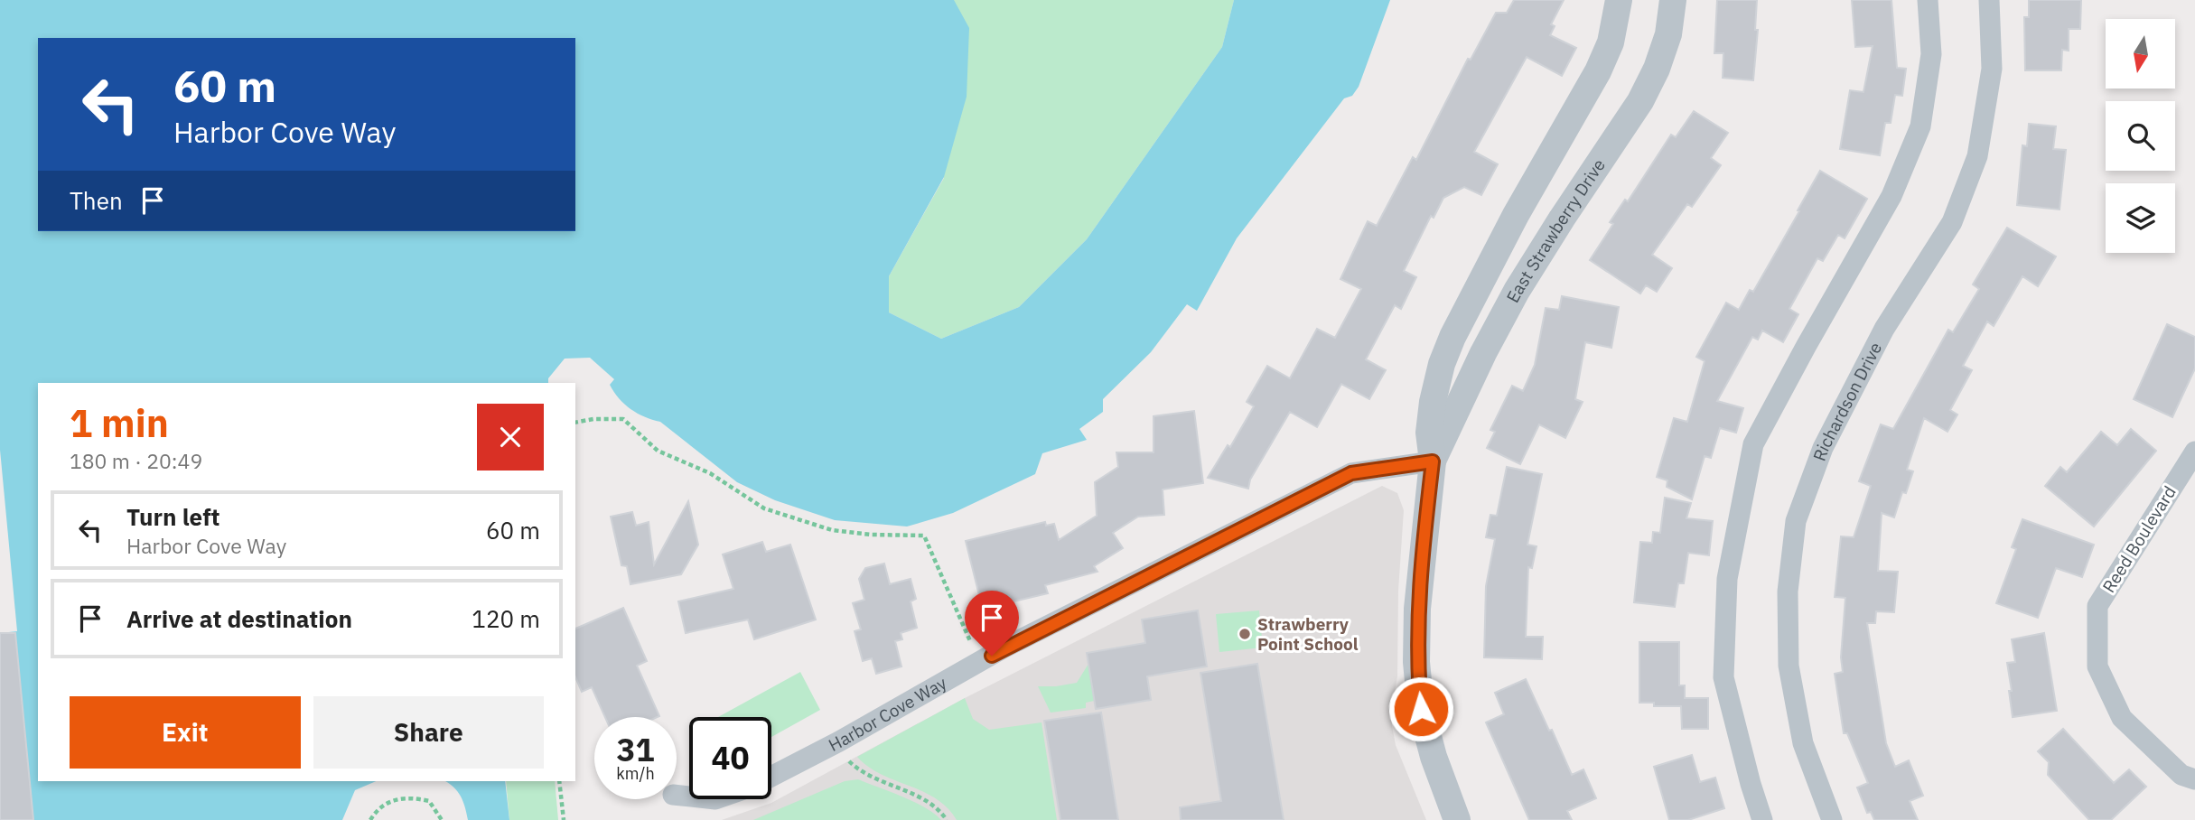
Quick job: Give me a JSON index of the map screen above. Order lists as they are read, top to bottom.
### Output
{
  "streets": {
    "street": [
      "East Strawberry Drive",
      "Richardson Drive",
      "Reed Boulevard",
      "Harbor Cove Way"
    ]
  },
  "crossings": [
    ["East Strawberry Drive", "Harbor Cove Way"]
  ],
  "places": ["Strawberry Point School"],
  "north": "bottom",
  "page": {
    "turn": ["60 m", "Harbor Cove Way"],
    "then": "Then",
    "heading": ["1 min", "180 m · 20:49"],
    "list": [
      {
        "name": "Turn left",
        "note": "Harbor Cove Way",
        "value": "60 m"
      },
      {
        "name": "Arrive at destination",
        "value": "120 m"
      }
    ],
    "buttons": ["Exit", "Share"],
    "speed": "31 km/h",
    "limit": "40"
  }
}
